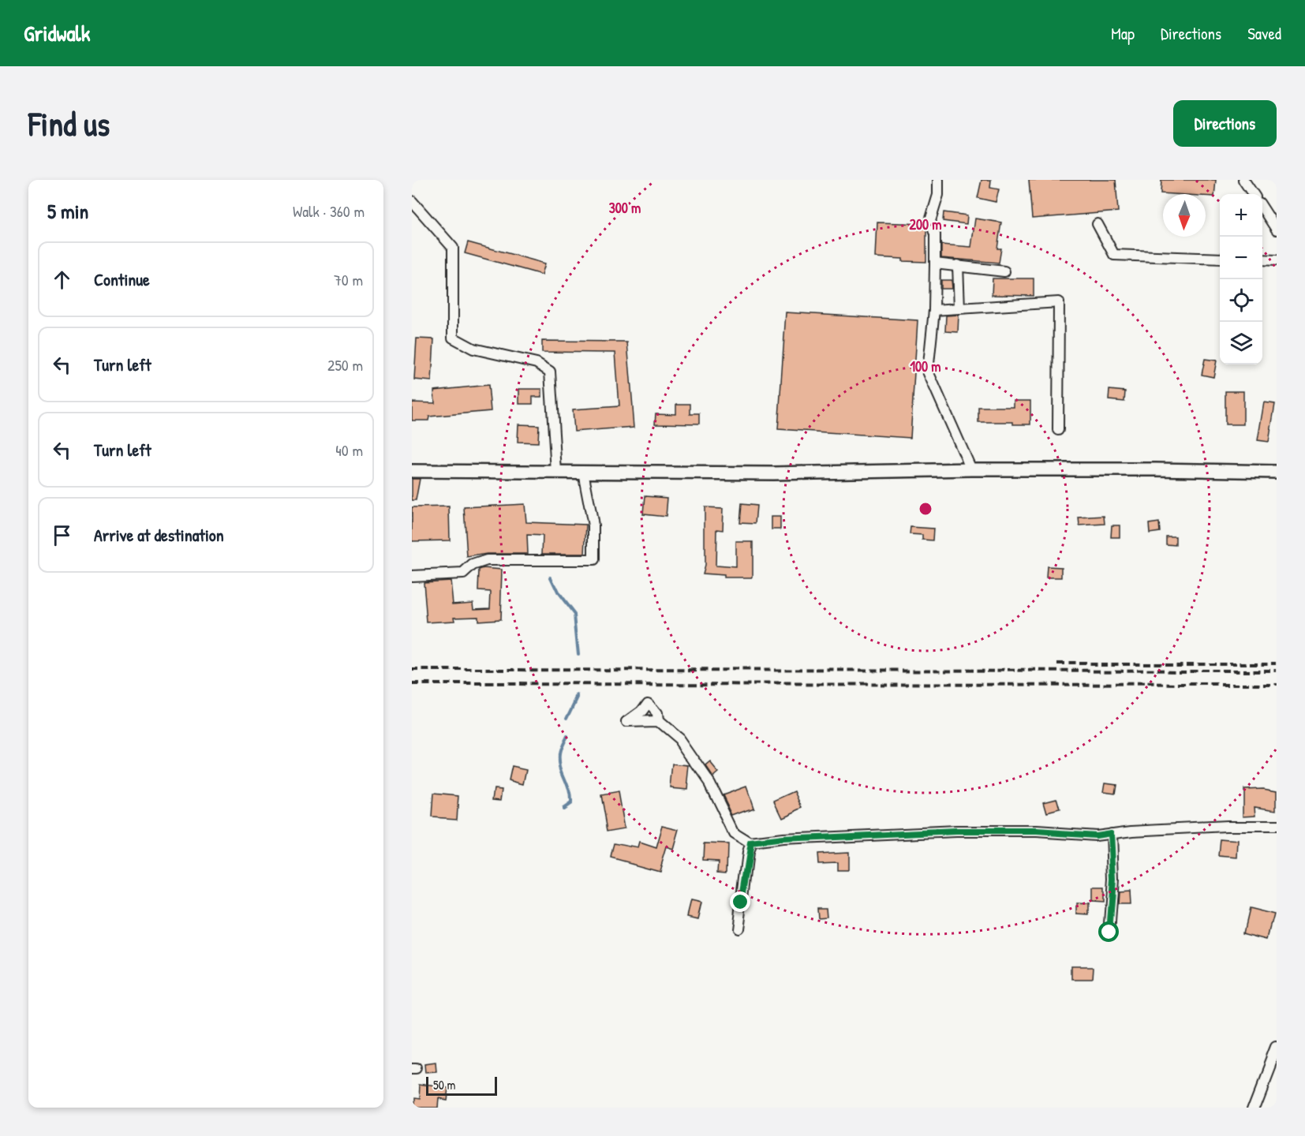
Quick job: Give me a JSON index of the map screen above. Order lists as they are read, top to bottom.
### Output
{
  "scale_bar": "50 m",
  "north": "bottom",
  "page": {
    "header": "Gridwalk",
    "nav": ["Map", "Directions", "Saved"],
    "buttons": "Directions",
    "title": "Find us",
    "heading": ["5 min", "Walk · 360 m"],
    "map_buttons": ["+", "−"],
    "list": [
      ["Continue", "70 m"],
      ["Turn left", "250 m"],
      ["Turn left", "40 m"],
      "Arrive at destination"
    ],
    "scale": "50 m"
  },
  "rings": ["300 m", "200 m", "100 m"]
}
